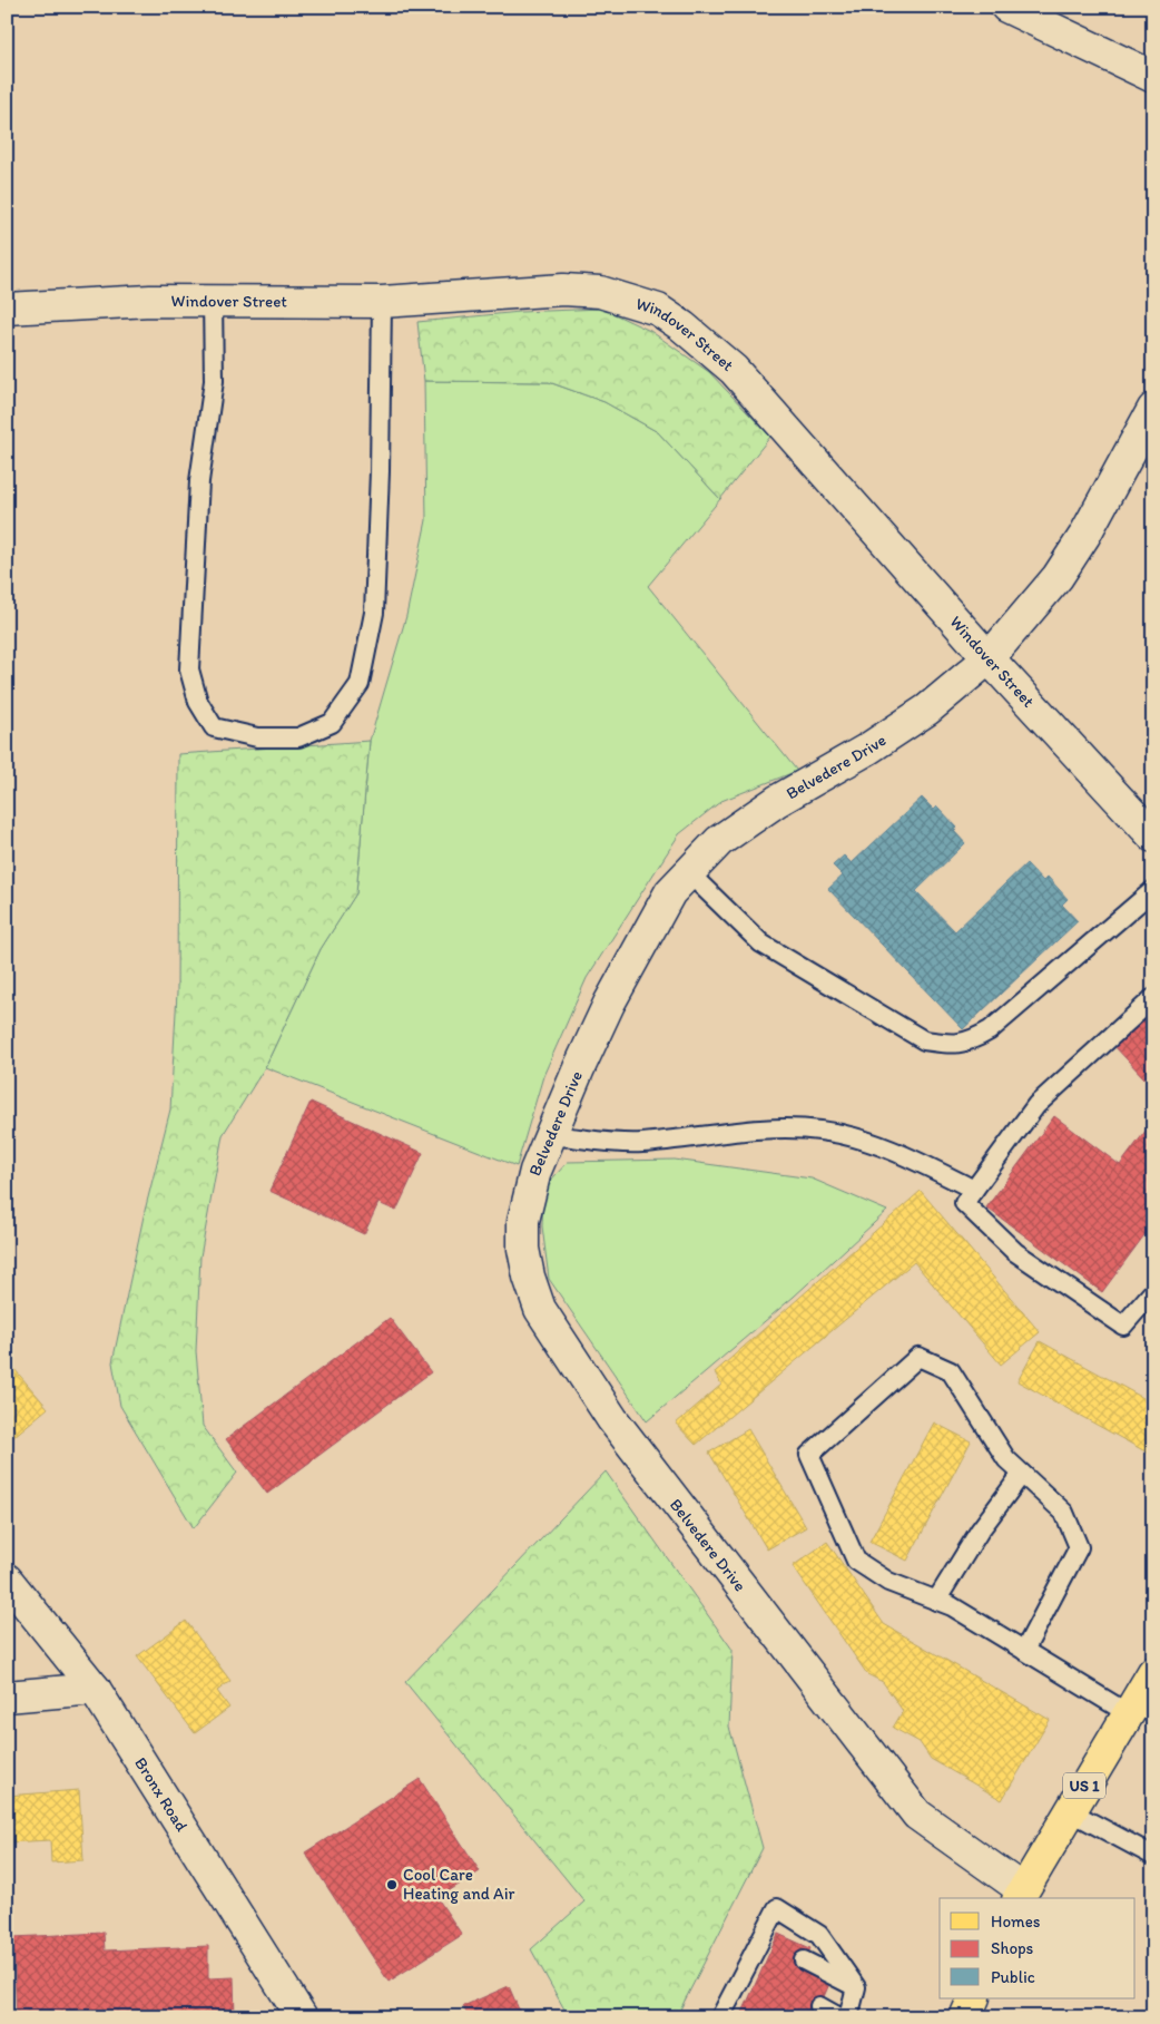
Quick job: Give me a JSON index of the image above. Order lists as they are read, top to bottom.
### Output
{
  "streets": {
    "main road": ["US 1"],
    "street": ["Windover Street", "Belvedere Drive", "Bronx Road"]
  },
  "crossings": [
    ["Windover Street", "Belvedere Drive"],
    ["Belvedere Drive", "US 1"]
  ],
  "places": ["Cool Care Heating and Air"],
  "legend": ["Homes", "Shops", "Public"]
}
